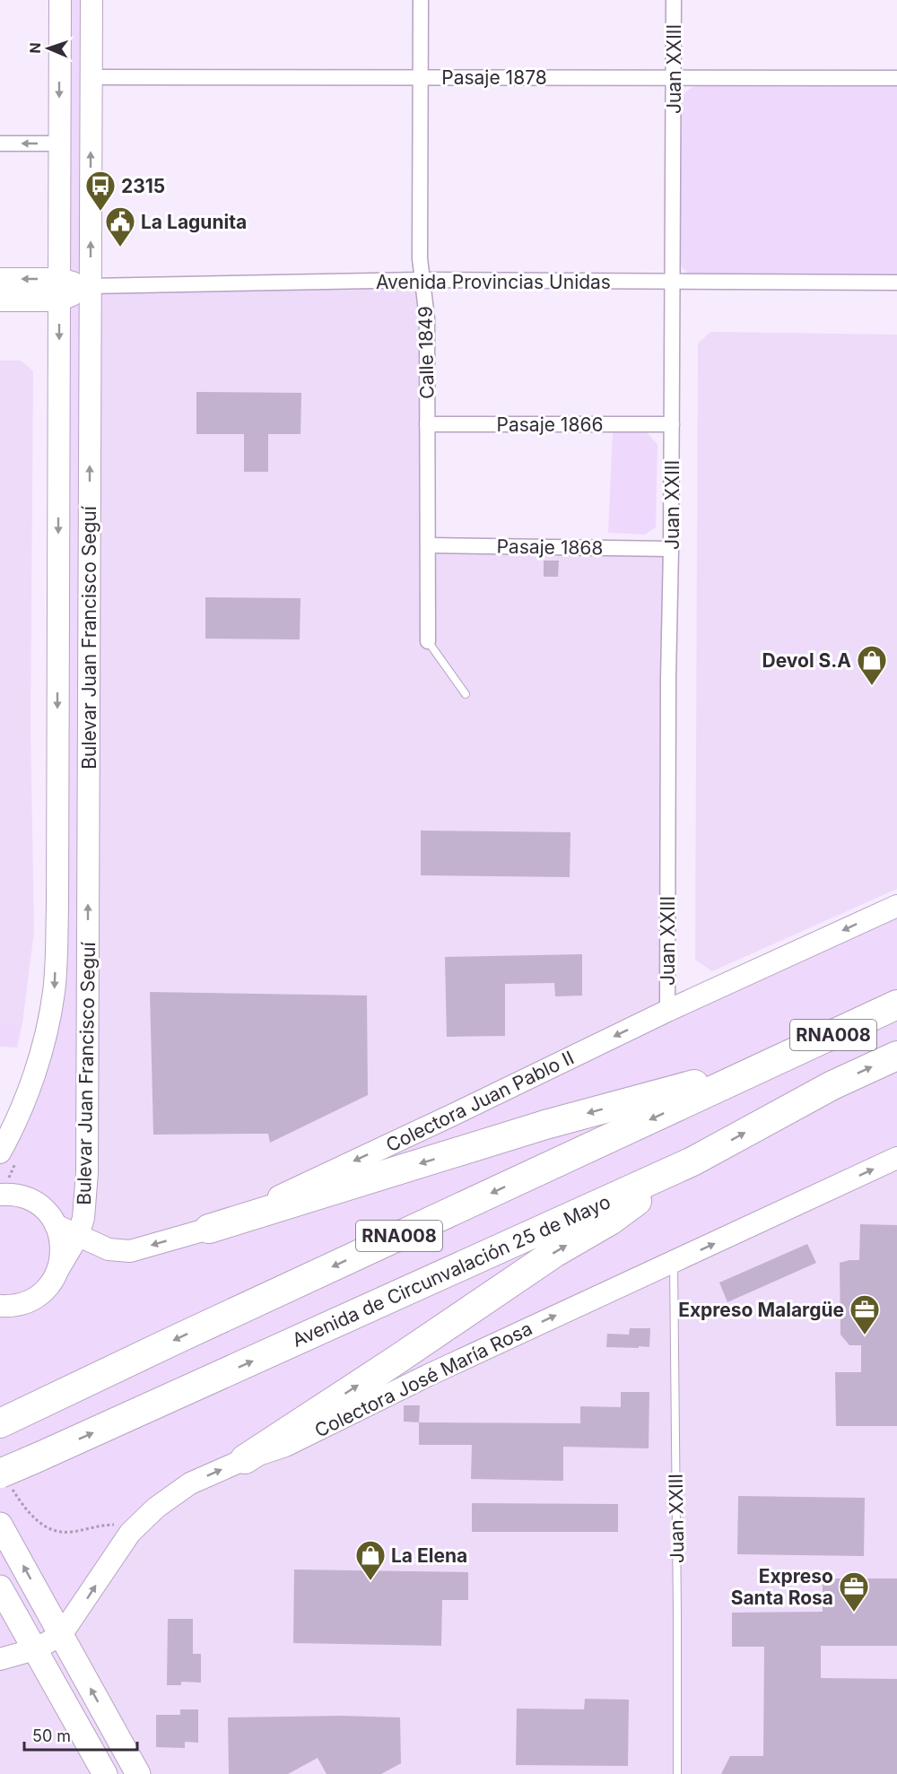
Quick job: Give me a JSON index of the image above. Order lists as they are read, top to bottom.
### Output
{
  "streets": {
    "highway": ["RNA008", "Avenida de Circunvalación 25 de Mayo"],
    "main road": [
      "Avenida Provincias Unidas",
      "Bulevar Juan Francisco Seguí",
      "Colectora Juan Pablo II",
      "Colectora José María Rosa"
    ],
    "street": [
      "Juan XXIII",
      "Pasaje 1878",
      "Calle 1849",
      "Pasaje 1866",
      "Pasaje 1868"
    ]
  },
  "crossings": [
    ["Juan XXIII", "Pasaje 1878"],
    ["Juan XXIII", "Avenida Provincias Unidas"],
    ["Juan XXIII", "Pasaje 1866"],
    ["Juan XXIII", "Pasaje 1868"],
    ["Juan XXIII", "Colectora Juan Pablo II"],
    ["Juan XXIII", "Colectora José María Rosa"],
    ["Pasaje 1878", "Calle 1849"],
    ["Pasaje 1878", "Bulevar Juan Francisco Seguí"],
    ["Avenida Provincias Unidas", "Calle 1849"],
    ["Avenida Provincias Unidas", "Bulevar Juan Francisco Seguí"],
    ["Calle 1849", "Pasaje 1866"],
    ["Calle 1849", "Pasaje 1868"],
    ["Bulevar Juan Francisco Seguí", "Colectora Juan Pablo II"],
    ["RNA008", "Colectora Juan Pablo II"]
  ],
  "one_way": ["Colectora Juan Pablo II", "Colectora José María Rosa"],
  "places": {
    "bus stop": ["2315"],
    "public building": ["La Lagunita"],
    "shop": ["Devol S.A", "La Elena"],
    "office": ["Expreso Malargüe", "Expreso Santa Rosa"]
  },
  "scale_bar": "50 m",
  "north": "left"
}
